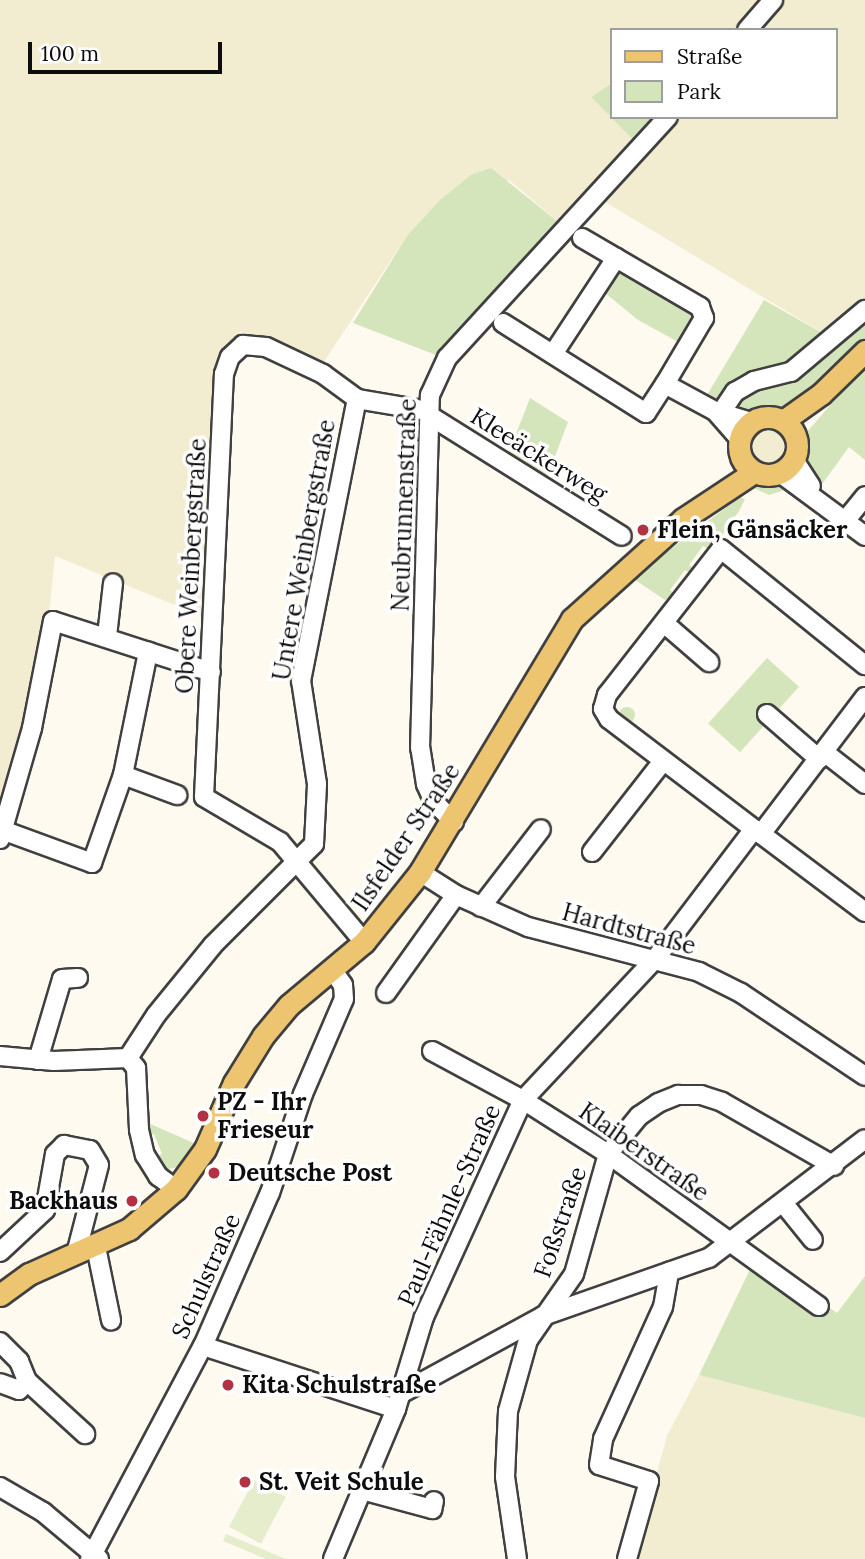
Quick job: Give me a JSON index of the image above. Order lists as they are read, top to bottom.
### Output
{
  "streets": {
    "main road": ["Ilsfelder Straße"],
    "street": [
      "Kleeäckerweg",
      "Neubrunnenstraße",
      "Untere Weinbergstraße",
      "Obere Weinbergstraße",
      "Hardtstraße",
      "Klaiberstraße",
      "Paul-Fähnle-Straße",
      "Foßstraße",
      "Schulstraße"
    ]
  },
  "crossings": [
    ["Kleeäckerweg", "Neubrunnenstraße"],
    ["Kleeäckerweg", "Untere Weinbergstraße"],
    ["Kleeäckerweg", "Obere Weinbergstraße"],
    ["Neubrunnenstraße", "Ilsfelder Straße"],
    ["Untere Weinbergstraße", "Obere Weinbergstraße"],
    ["Ilsfelder Straße", "Hardtstraße"],
    ["Ilsfelder Straße", "Schulstraße"],
    ["Hardtstraße", "Paul-Fähnle-Straße"],
    ["Klaiberstraße", "Paul-Fähnle-Straße"],
    ["Klaiberstraße", "Foßstraße"]
  ],
  "places": [
    "Flein, Gänsäcker",
    "PZ - Ihr Frieseur",
    "Deutsche Post",
    "Backhaus",
    "Kita Schulstraße",
    "St. Veit Schule"
  ],
  "legend": ["Straße", "Park"],
  "scale_bar": "100 m"
}
